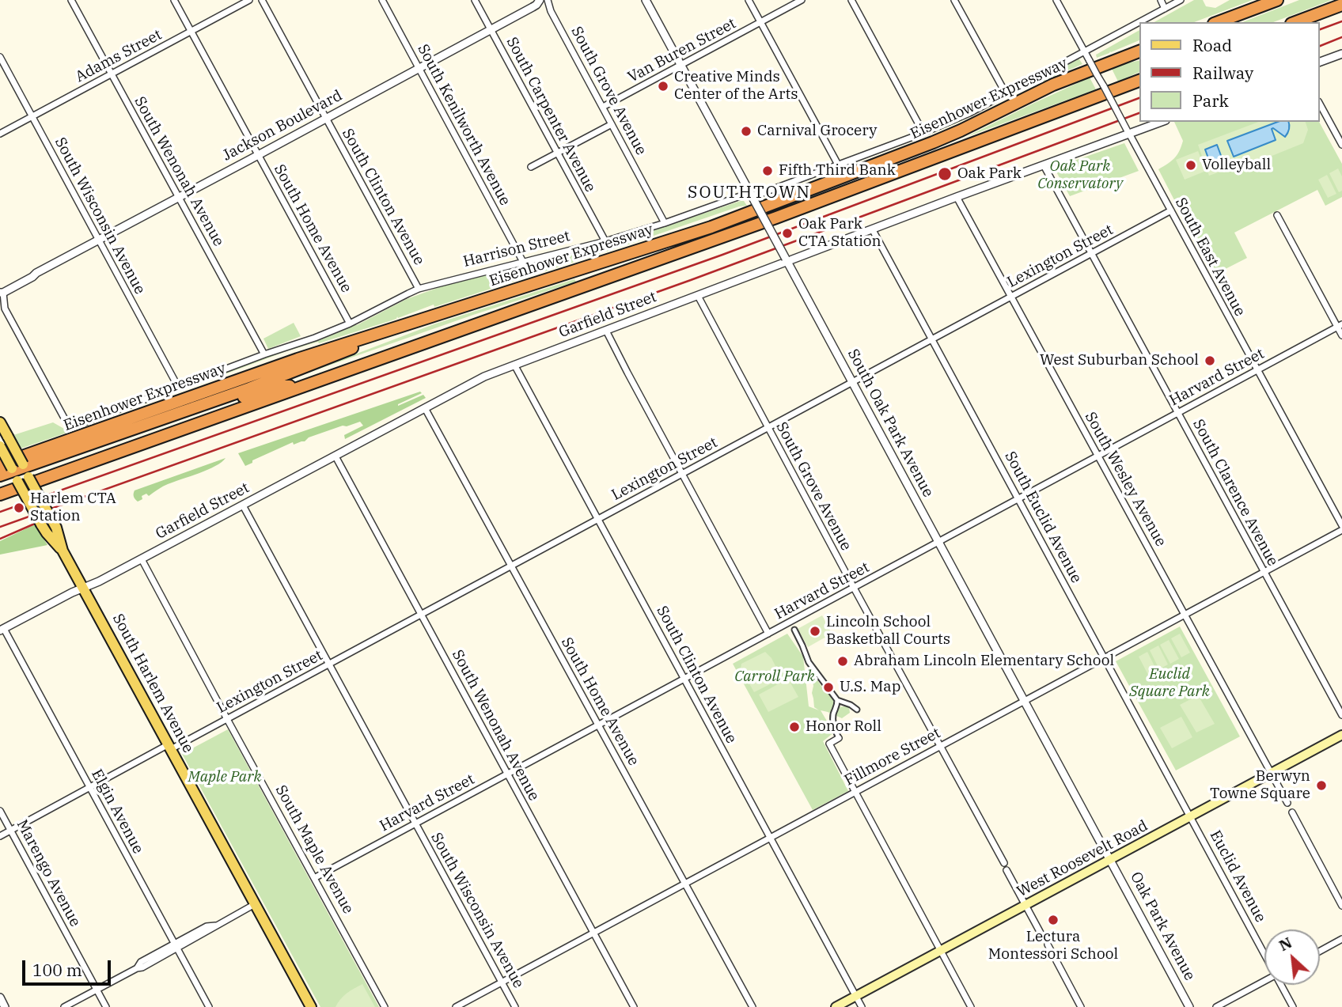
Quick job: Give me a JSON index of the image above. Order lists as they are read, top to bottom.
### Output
{
  "streets": {
    "highway": ["Eisenhower Expressway"],
    "main road": ["South Harlem Avenue", "West Roosevelt Road"],
    "street": [
      "Van Buren Street",
      "Adams Street",
      "South Grove Avenue",
      "South Carpenter Avenue",
      "South Kenilworth Avenue",
      "Jackson Boulevard",
      "South Wenonah Avenue",
      "South Clinton Avenue",
      "South Wisconsin Avenue",
      "South Home Avenue",
      "Harrison Street",
      "Lexington Street",
      "South East Avenue",
      "Garfield Street",
      "Harvard Street",
      "South Oak Park Avenue",
      "South Wesley Avenue",
      "South Clarence Avenue",
      "South Euclid Avenue",
      "Fillmore Street",
      "Elgin Avenue",
      "South Maple Avenue",
      "Marengo Avenue",
      "Euclid Avenue",
      "Oak Park Avenue"
    ]
  },
  "crossings": [
    ["Van Buren Street", "South Grove Avenue"],
    ["Van Buren Street", "South Oak Park Avenue"],
    ["Adams Street", "South Wenonah Avenue"],
    ["Adams Street", "South Wisconsin Avenue"],
    ["Adams Street", "South Home Avenue"],
    ["South Grove Avenue", "Harrison Street"],
    ["South Grove Avenue", "Lexington Street"],
    ["South Grove Avenue", "Garfield Street"],
    ["South Grove Avenue", "Harvard Street"],
    ["South Grove Avenue", "Fillmore Street"],
    ["South Carpenter Avenue", "Jackson Boulevard"],
    ["South Carpenter Avenue", "Harrison Street"],
    ["South Kenilworth Avenue", "Jackson Boulevard"],
    ["South Kenilworth Avenue", "Harrison Street"],
    ["Jackson Boulevard", "South Wenonah Avenue"],
    ["Jackson Boulevard", "South Clinton Avenue"],
    ["Jackson Boulevard", "South Wisconsin Avenue"],
    ["Jackson Boulevard", "South Home Avenue"],
    ["Jackson Boulevard", "Harrison Street"],
    ["South Wenonah Avenue", "Harrison Street"],
    ["South Wenonah Avenue", "Lexington Street"],
    ["South Wenonah Avenue", "Garfield Street"],
    ["South Wenonah Avenue", "Harvard Street"],
    ["South Wenonah Avenue", "Fillmore Street"],
    ["South Clinton Avenue", "Harrison Street"],
    ["South Clinton Avenue", "Lexington Street"],
    ["South Clinton Avenue", "Garfield Street"],
    ["South Clinton Avenue", "Harvard Street"],
    ["South Clinton Avenue", "Fillmore Street"],
    ["South Clinton Avenue", "West Roosevelt Road"],
    ["South Wisconsin Avenue", "Harrison Street"],
    ["South Wisconsin Avenue", "Lexington Street"],
    ["South Wisconsin Avenue", "Garfield Street"],
    ["South Wisconsin Avenue", "Harvard Street"],
    ["South Wisconsin Avenue", "Fillmore Street"],
    ["South Home Avenue", "Harrison Street"],
    ["South Home Avenue", "Lexington Street"],
    ["South Home Avenue", "Garfield Street"],
    ["South Home Avenue", "Harvard Street"],
    ["South Home Avenue", "Fillmore Street"],
    ["Harrison Street", "South East Avenue"],
    ["Harrison Street", "South Oak Park Avenue"],
    ["Lexington Street", "South East Avenue"],
    ["Lexington Street", "South Oak Park Avenue"],
    ["Lexington Street", "South Wesley Avenue"],
    ["Lexington Street", "South Clarence Avenue"],
    ["Lexington Street", "South Euclid Avenue"],
    ["Lexington Street", "South Harlem Avenue"],
    ["Lexington Street", "Elgin Avenue"],
    ["Lexington Street", "South Maple Avenue"],
    ["Lexington Street", "Marengo Avenue"],
    ["South East Avenue", "Garfield Street"],
    ["South East Avenue", "Harvard Street"],
    ["Garfield Street", "South Oak Park Avenue"],
    ["Garfield Street", "South Wesley Avenue"],
    ["Garfield Street", "South Clarence Avenue"],
    ["Garfield Street", "South Euclid Avenue"],
    ["Garfield Street", "South Harlem Avenue"],
    ["Garfield Street", "South Maple Avenue"],
    ["Harvard Street", "South Oak Park Avenue"],
    ["Harvard Street", "South Wesley Avenue"],
    ["Harvard Street", "South Clarence Avenue"],
    ["Harvard Street", "South Euclid Avenue"],
    ["Harvard Street", "South Maple Avenue"],
    ["South Oak Park Avenue", "Fillmore Street"],
    ["South Oak Park Avenue", "West Roosevelt Road"],
    ["South Oak Park Avenue", "Oak Park Avenue"],
    ["South Wesley Avenue", "Fillmore Street"],
    ["South Wesley Avenue", "West Roosevelt Road"],
    ["South Clarence Avenue", "Fillmore Street"],
    ["South Euclid Avenue", "Fillmore Street"],
    ["South Euclid Avenue", "West Roosevelt Road"],
    ["South Euclid Avenue", "Euclid Avenue"],
    ["West Roosevelt Road", "Euclid Avenue"],
    ["West Roosevelt Road", "Oak Park Avenue"]
  ],
  "districts": ["SOUTHTOWN"],
  "parks": [
    "Oak Park Conservatory",
    "Euclid Square Park",
    "Carroll Park",
    "Maple Park"
  ],
  "places": [
    "Creative Minds Center of the Arts",
    "Carnival Grocery",
    "Volleyball",
    "Fifth Third Bank",
    "Oak Park",
    "Oak Park CTA Station",
    "West Suburban School",
    "Harlem CTA Station",
    "Lincoln School Basketball Courts",
    "Abraham Lincoln Elementary School",
    "U.S. Map",
    "Honor Roll",
    "Berwyn Towne Square",
    "Lectura Montessori School"
  ],
  "legend": ["Road", "Railway", "Park"],
  "scale_bar": "100 m",
  "north": "top left"
}
